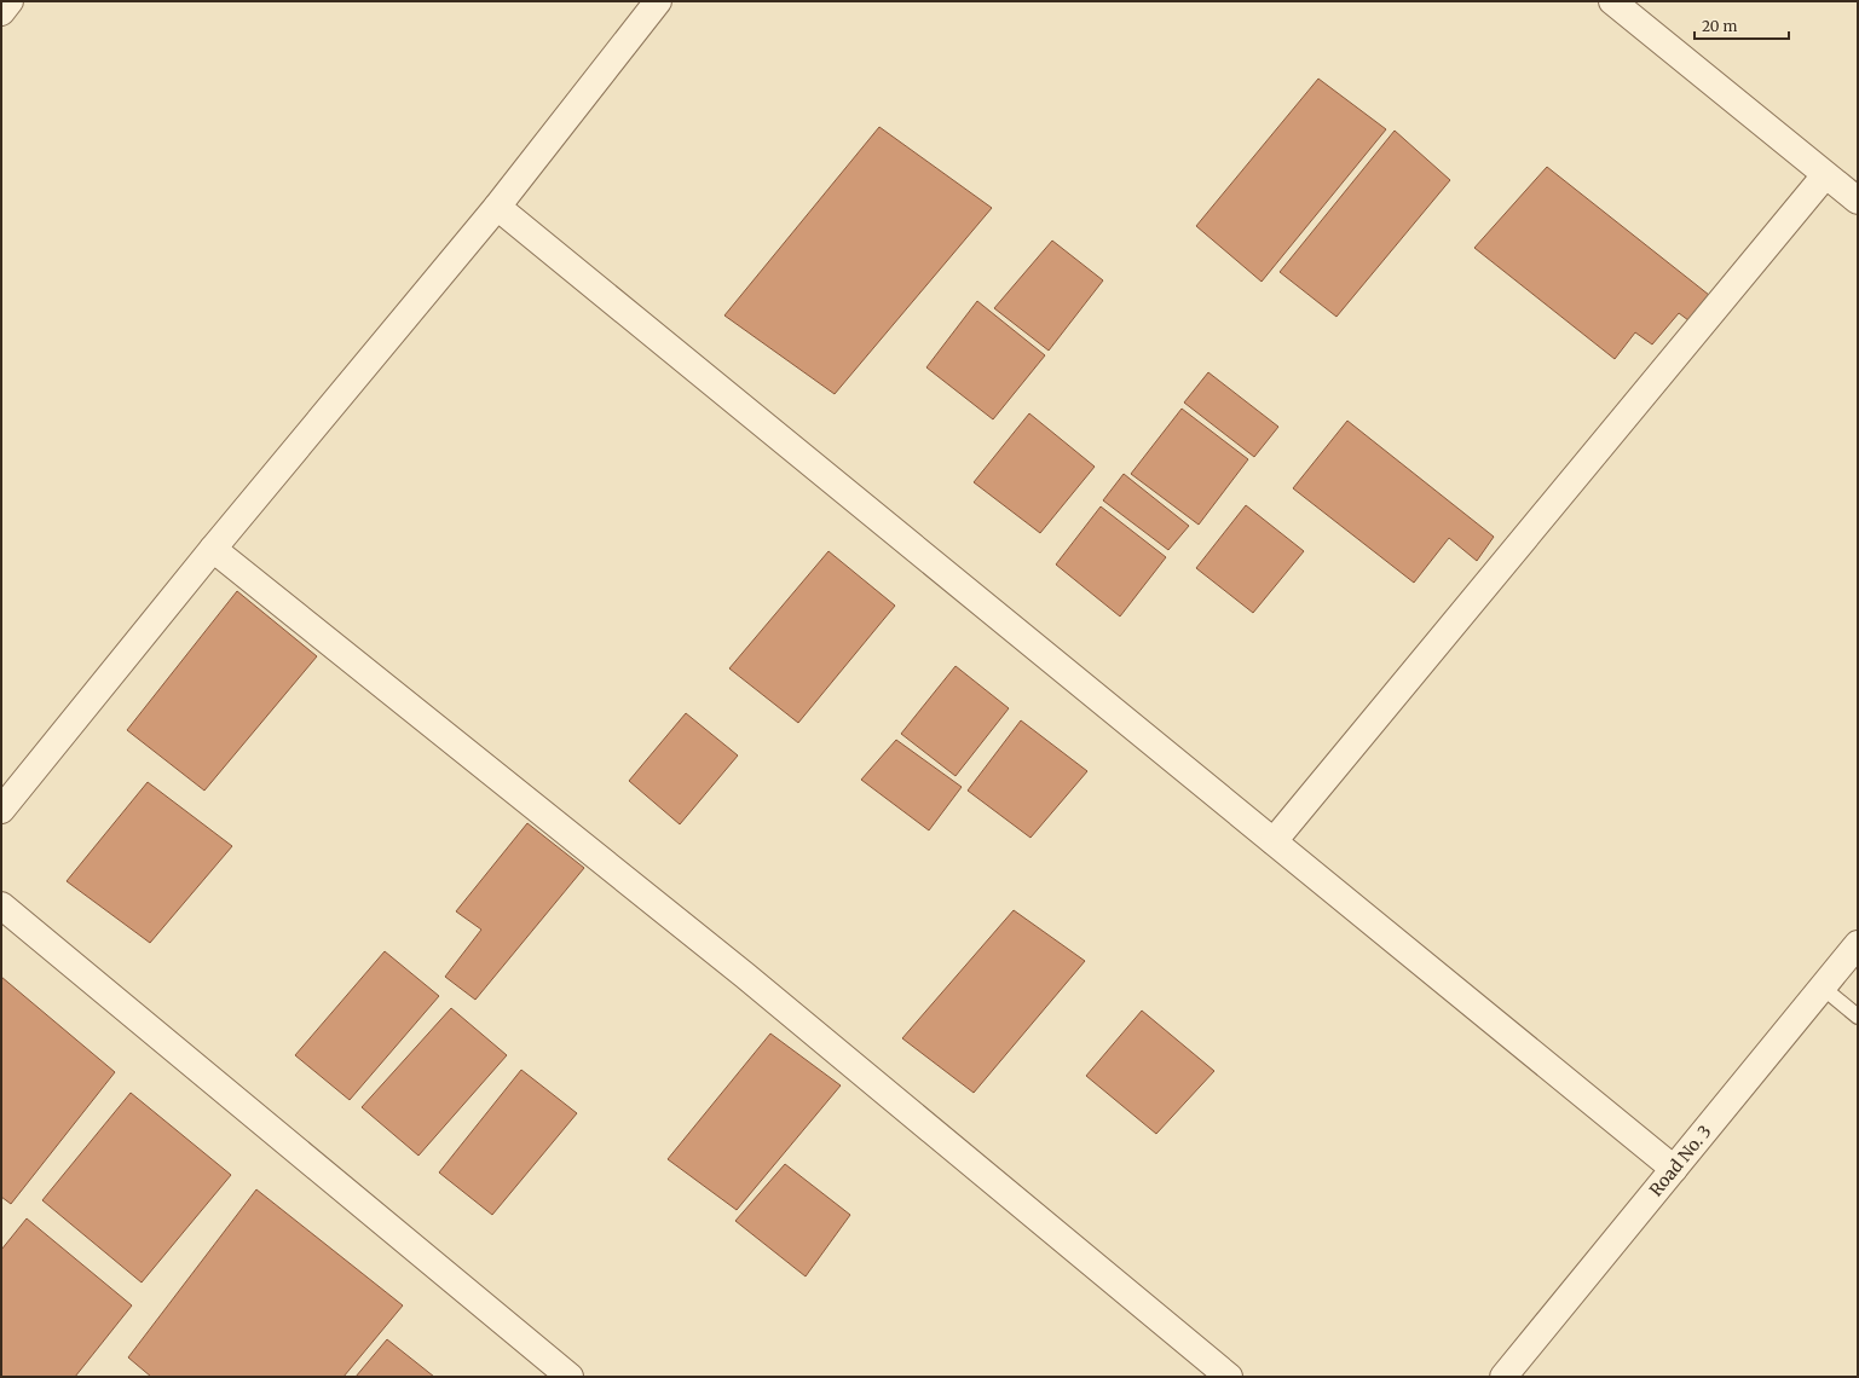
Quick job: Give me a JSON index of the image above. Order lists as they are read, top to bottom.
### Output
{
  "streets": {
    "street": ["Road No. 3"]
  },
  "scale_bar": "20 m"
}
